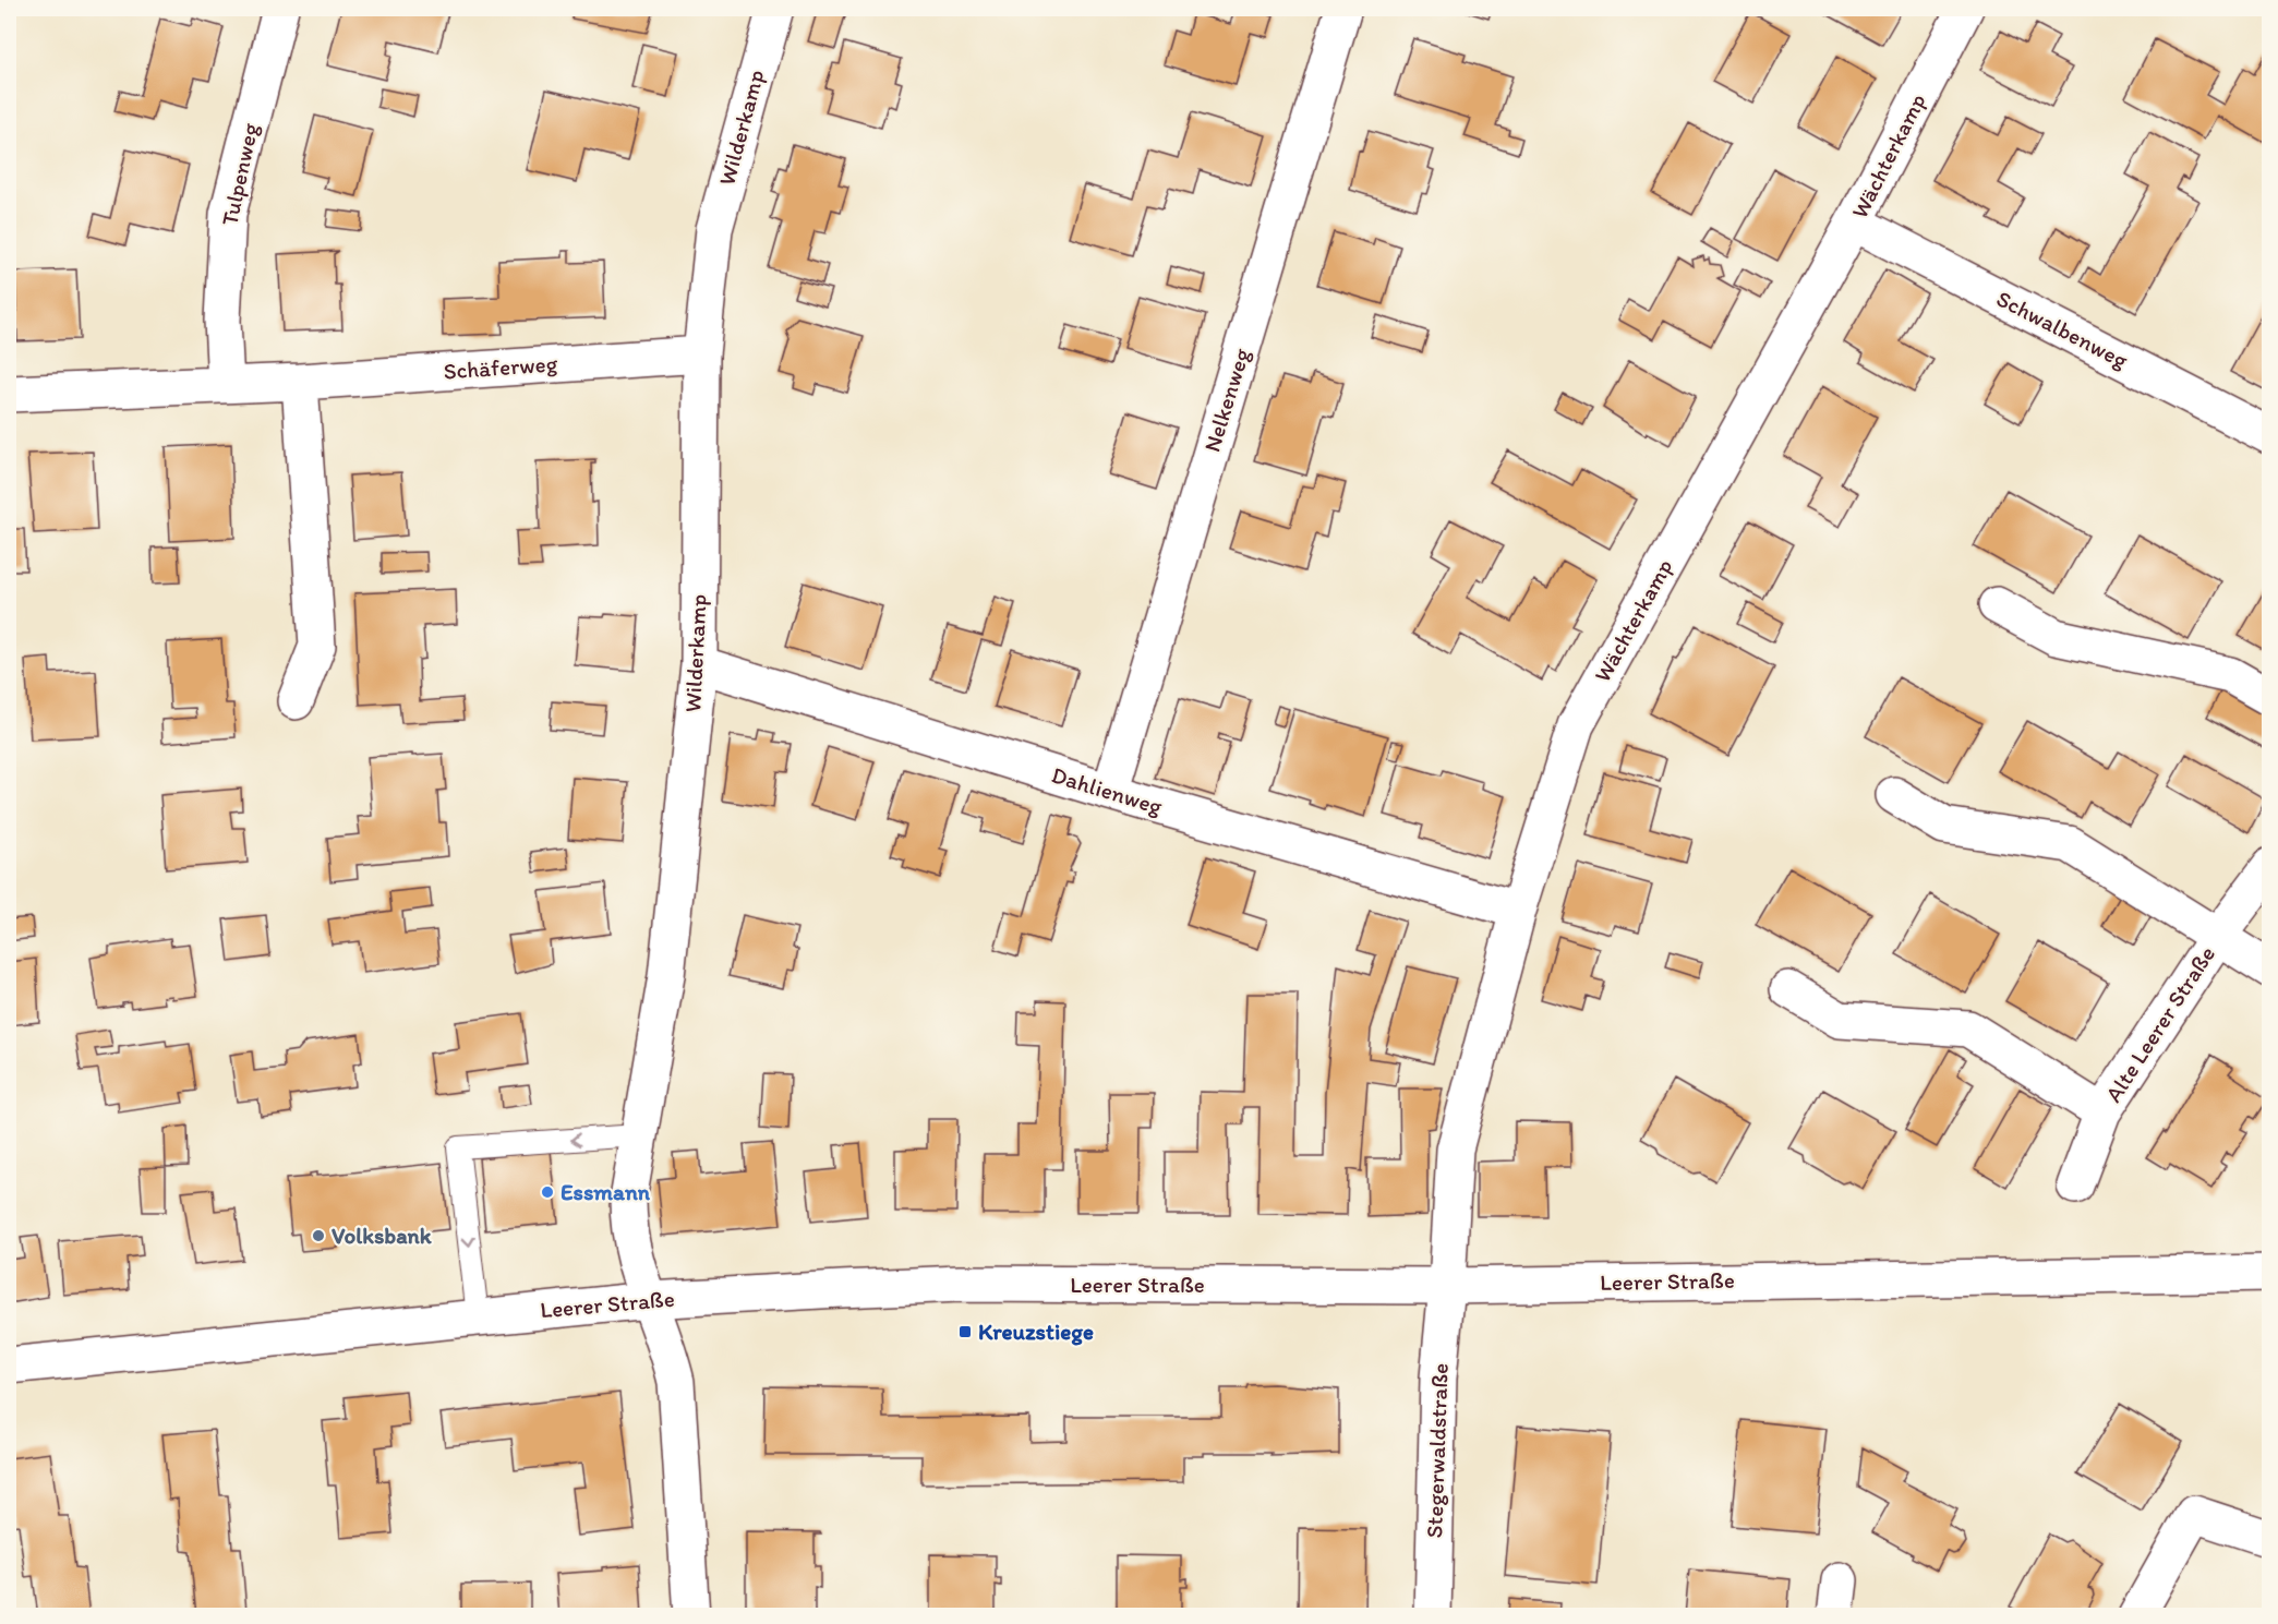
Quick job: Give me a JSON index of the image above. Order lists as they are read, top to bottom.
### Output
{
  "streets": {
    "street": [
      "Wilderkamp",
      "Wächterkamp",
      "Tulpenweg",
      "Schwalbenweg",
      "Schäferweg",
      "Nelkenweg",
      "Dahlienweg",
      "Alte Leerer Straße",
      "Leerer Straße",
      "Stegerwaldstraße"
    ]
  },
  "crossings": [
    ["Wilderkamp", "Schäferweg"],
    ["Wilderkamp", "Dahlienweg"],
    ["Wilderkamp", "Leerer Straße"],
    ["Wächterkamp", "Schwalbenweg"],
    ["Wächterkamp", "Dahlienweg"],
    ["Wächterkamp", "Leerer Straße"],
    ["Wächterkamp", "Stegerwaldstraße"],
    ["Tulpenweg", "Schäferweg"],
    ["Nelkenweg", "Dahlienweg"],
    ["Leerer Straße", "Stegerwaldstraße"]
  ],
  "places": {
    "other": ["Essmann", "Volksbank"],
    "transit": ["Kreuzstiege"]
  }
}
